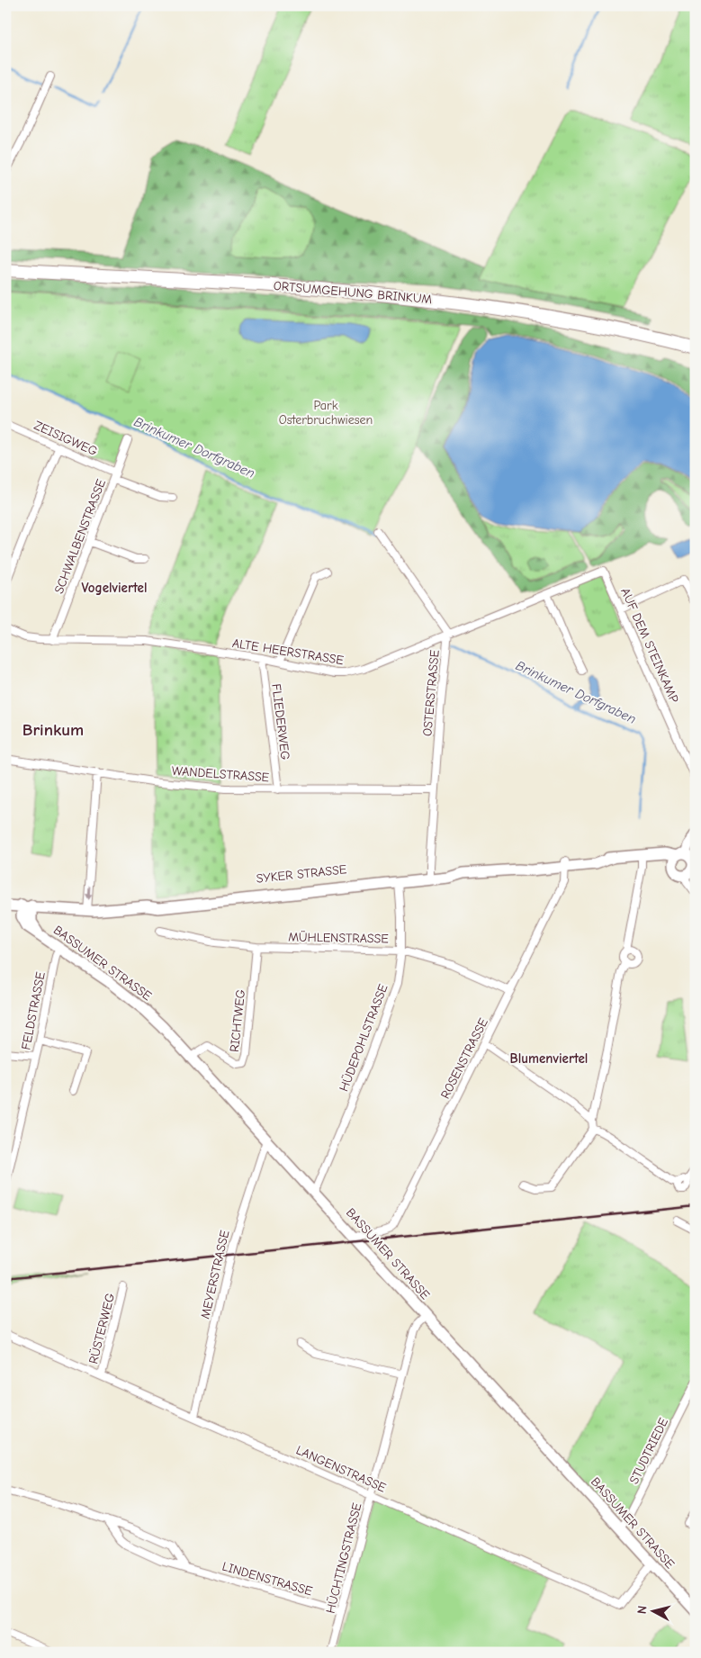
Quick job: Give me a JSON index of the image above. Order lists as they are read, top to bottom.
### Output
{
  "streets": {
    "highway": ["ORTSUMGEHUNG BRINKUM"],
    "street": [
      "ZEISIGWEG",
      "SCHWALBENSTRASSE",
      "AUF DEM STEINKAMP",
      "ALTE HEERSTRASSE",
      "OSTERSTRASSE",
      "FLIEDERWEG",
      "WANDELSTRASSE",
      "SYKER STRASSE",
      "MÜHLENSTRASSE",
      "BASSUMER STRASSE",
      "FELDSTRASSE",
      "RICHTWEG",
      "HÜDEPOHLSTRASSE",
      "ROSENSTRASSE",
      "MEYERSTRASSE",
      "RÜSTERWEG",
      "STUDTRIEDE",
      "LANGENSTRASSE",
      "HÜCHTINGSTRASSE",
      "LINDENSTRASSE"
    ]
  },
  "crossings": [
    ["ZEISIGWEG", "SCHWALBENSTRASSE"],
    ["SCHWALBENSTRASSE", "ALTE HEERSTRASSE"],
    ["AUF DEM STEINKAMP", "ALTE HEERSTRASSE"],
    ["ALTE HEERSTRASSE", "OSTERSTRASSE"],
    ["ALTE HEERSTRASSE", "FLIEDERWEG"],
    ["OSTERSTRASSE", "WANDELSTRASSE"],
    ["OSTERSTRASSE", "SYKER STRASSE"],
    ["FLIEDERWEG", "WANDELSTRASSE"],
    ["SYKER STRASSE", "BASSUMER STRASSE"],
    ["SYKER STRASSE", "HÜDEPOHLSTRASSE"],
    ["SYKER STRASSE", "ROSENSTRASSE"],
    ["MÜHLENSTRASSE", "RICHTWEG"],
    ["MÜHLENSTRASSE", "HÜDEPOHLSTRASSE"],
    ["MÜHLENSTRASSE", "ROSENSTRASSE"],
    ["BASSUMER STRASSE", "FELDSTRASSE"],
    ["BASSUMER STRASSE", "RICHTWEG"],
    ["BASSUMER STRASSE", "HÜDEPOHLSTRASSE"],
    ["BASSUMER STRASSE", "ROSENSTRASSE"],
    ["BASSUMER STRASSE", "MEYERSTRASSE"],
    ["BASSUMER STRASSE", "STUDTRIEDE"],
    ["BASSUMER STRASSE", "LANGENSTRASSE"],
    ["BASSUMER STRASSE", "HÜCHTINGSTRASSE"],
    ["MEYERSTRASSE", "LANGENSTRASSE"],
    ["RÜSTERWEG", "LANGENSTRASSE"],
    ["LANGENSTRASSE", "HÜCHTINGSTRASSE"],
    ["HÜCHTINGSTRASSE", "LINDENSTRASSE"]
  ],
  "districts": ["Vogelviertel", "Brinkum", "Blumenviertel"],
  "water": ["Brinkumer Dorfgraben"],
  "parks": ["Park Osterbruchwiesen"],
  "north": "left"
}
